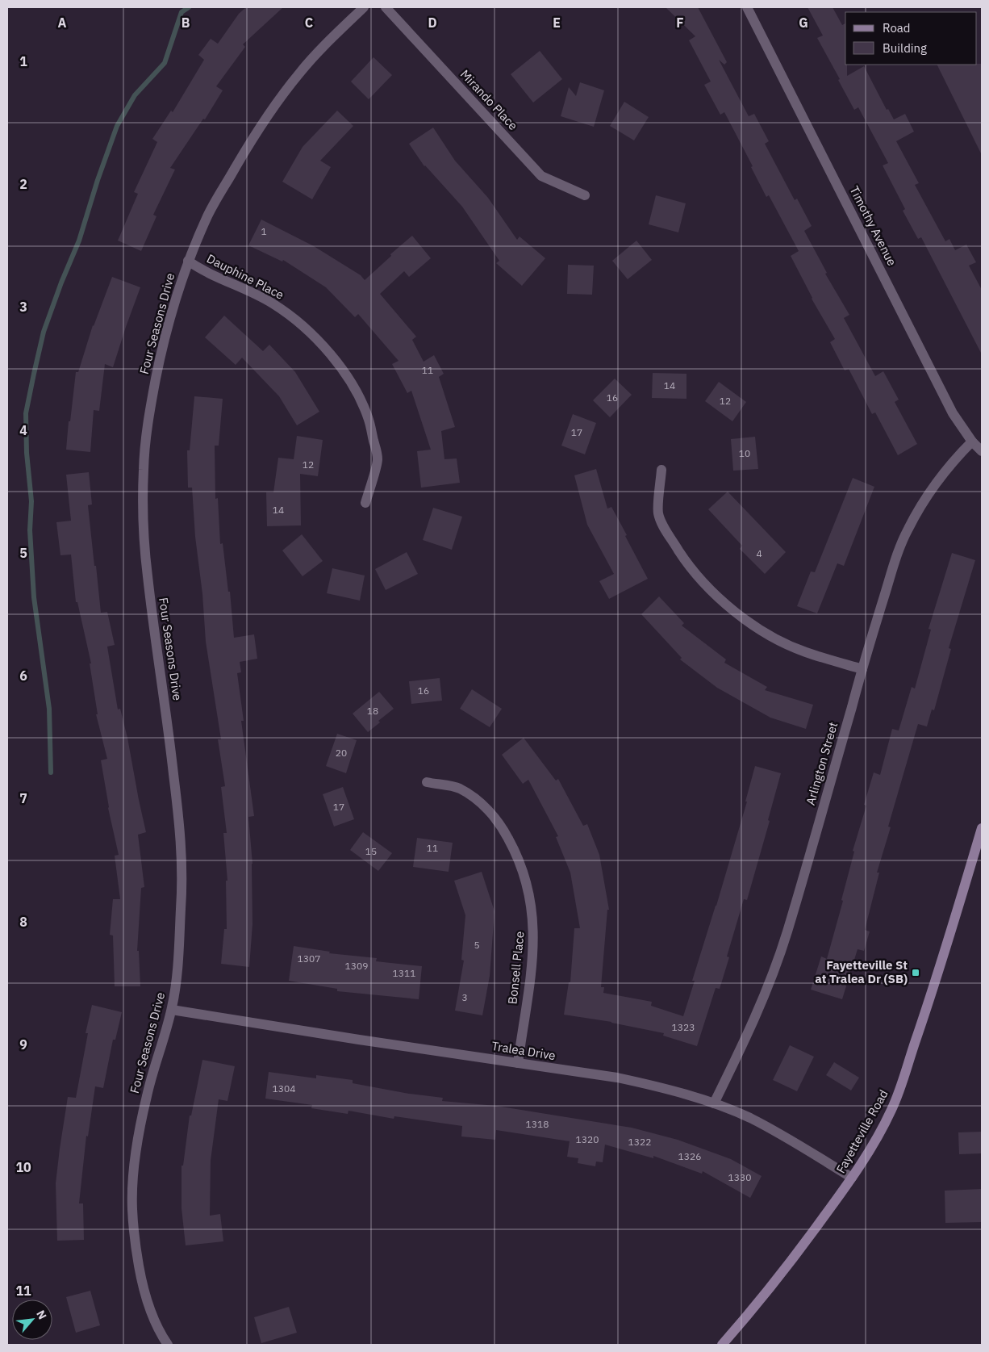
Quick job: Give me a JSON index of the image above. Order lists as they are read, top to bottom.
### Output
{
  "streets": {
    "main road": ["Fayetteville Road"],
    "street": [
      "Mirando Place",
      "Timothy Avenue",
      "Dauphine Place",
      "Four Seasons Drive",
      "Arlington Street",
      "Bonsell Place",
      "Tralea Drive"
    ]
  },
  "crossings": [
    ["Timothy Avenue", "Arlington Street"],
    ["Dauphine Place", "Four Seasons Drive"],
    ["Four Seasons Drive", "Tralea Drive"],
    ["Arlington Street", "Tralea Drive"],
    ["Bonsell Place", "Tralea Drive"],
    ["Tralea Drive", "Fayetteville Road"]
  ],
  "places": {
    "transit": ["Fayetteville St at Tralea Dr (SB)"]
  },
  "house_numbers": [
    "1",
    "11",
    "14",
    "16",
    "12",
    "17",
    "10",
    "12",
    "14",
    "4",
    "16",
    "18",
    "20",
    "17",
    "11",
    "15",
    "5",
    "1307",
    "1309",
    "1311",
    "3",
    "1323",
    "1304",
    "1318",
    "1320",
    "1322",
    "1326",
    "1330"
  ],
  "legend": ["Road", "Building"],
  "north": "top right",
  "grid": {
    "columns": [
      "A",
      "B",
      "C",
      "D",
      "E",
      "F",
      "G"
    ],
    "rows": [
      "1",
      "2",
      "3",
      "4",
      "5",
      "6",
      "7",
      "8",
      "9",
      "10",
      "11"
    ]
  }
}
